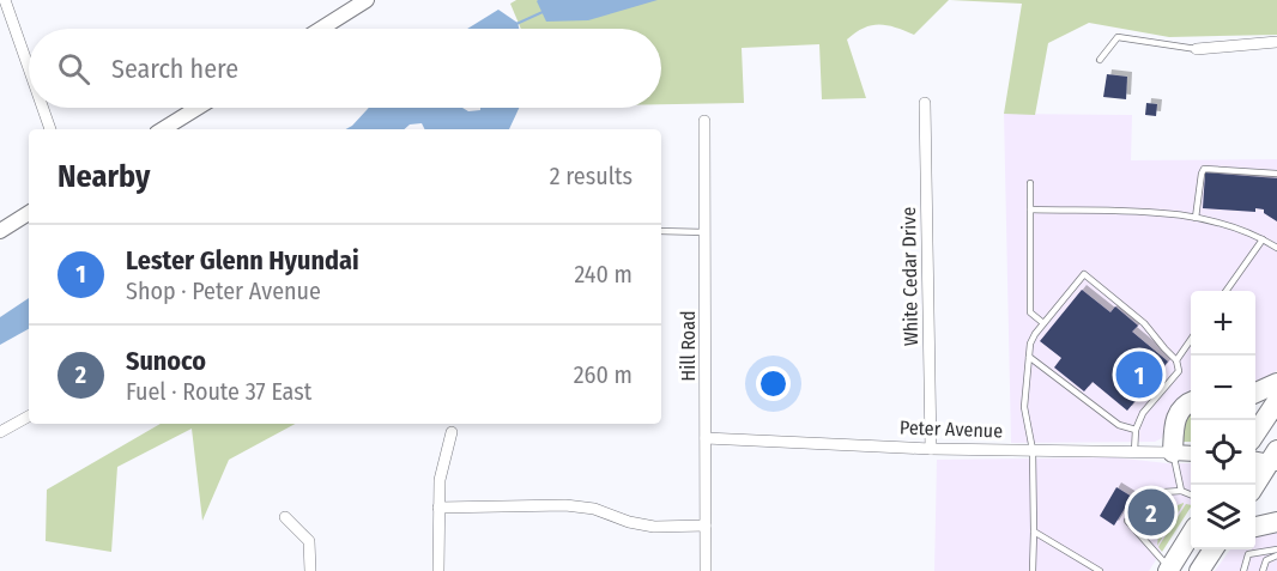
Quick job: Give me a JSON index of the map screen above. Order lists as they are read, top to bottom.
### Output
{
  "streets": {
    "street": ["White Cedar Drive", "Hill Road", "Peter Avenue"]
  },
  "crossings": [
    ["White Cedar Drive", "Peter Avenue"],
    ["Hill Road", "Peter Avenue"]
  ],
  "page": {
    "search": "Search here",
    "heading": ["Nearby", "2 results"],
    "list": [
      {
        "mark": "1",
        "name": "Lester Glenn Hyundai",
        "note": "Shop · Peter Avenue",
        "value": "240 m"
      },
      {
        "mark": "2",
        "name": "Sunoco",
        "note": "Fuel · Route 37 East",
        "value": "260 m"
      }
    ],
    "map_buttons": ["+", "−"],
    "pins": ["1", "2"]
  }
}
